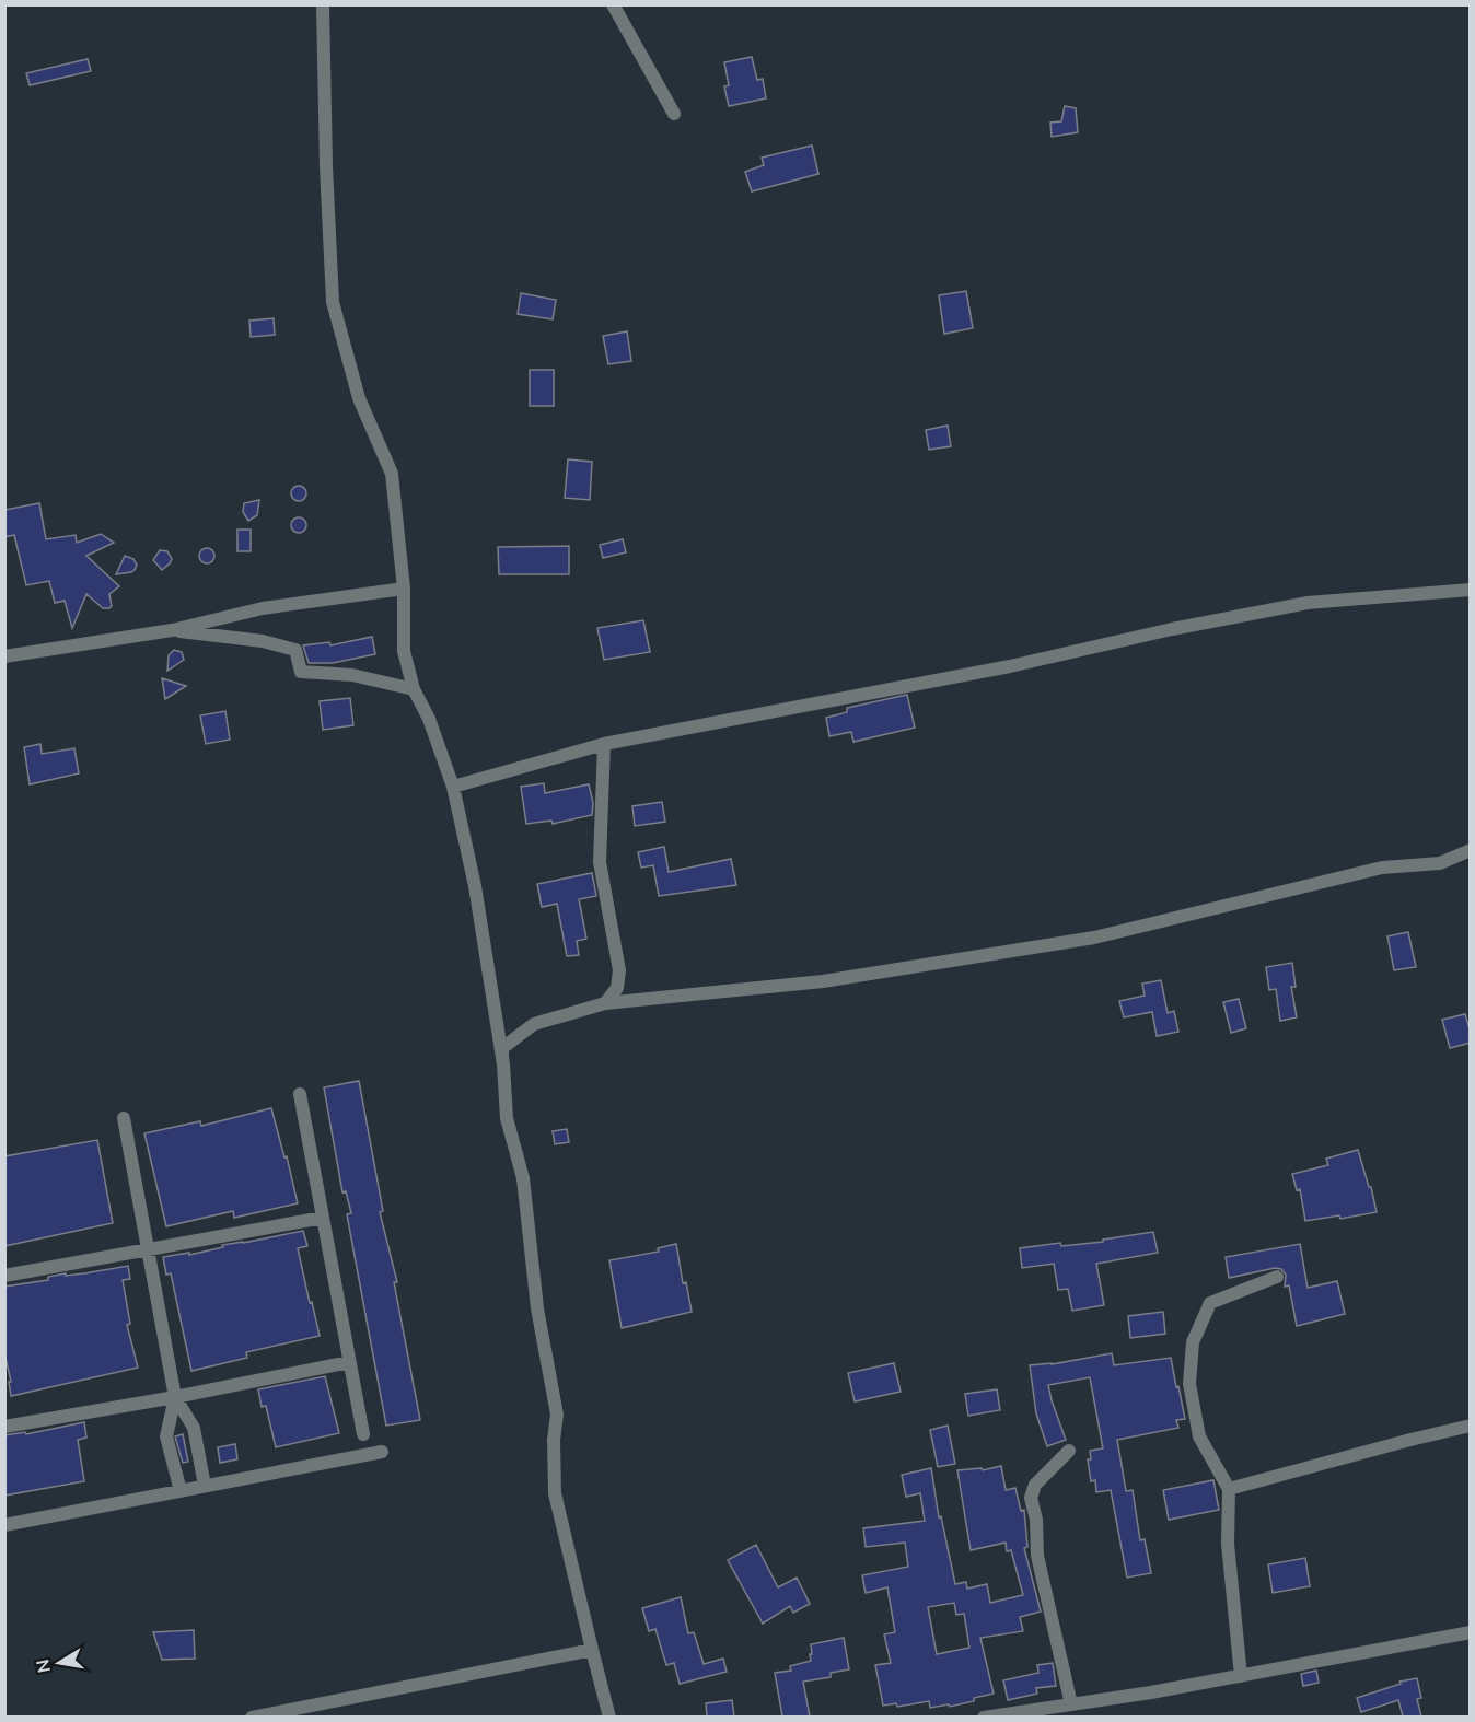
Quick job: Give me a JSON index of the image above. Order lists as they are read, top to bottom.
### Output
{
  "north": "left"
}
